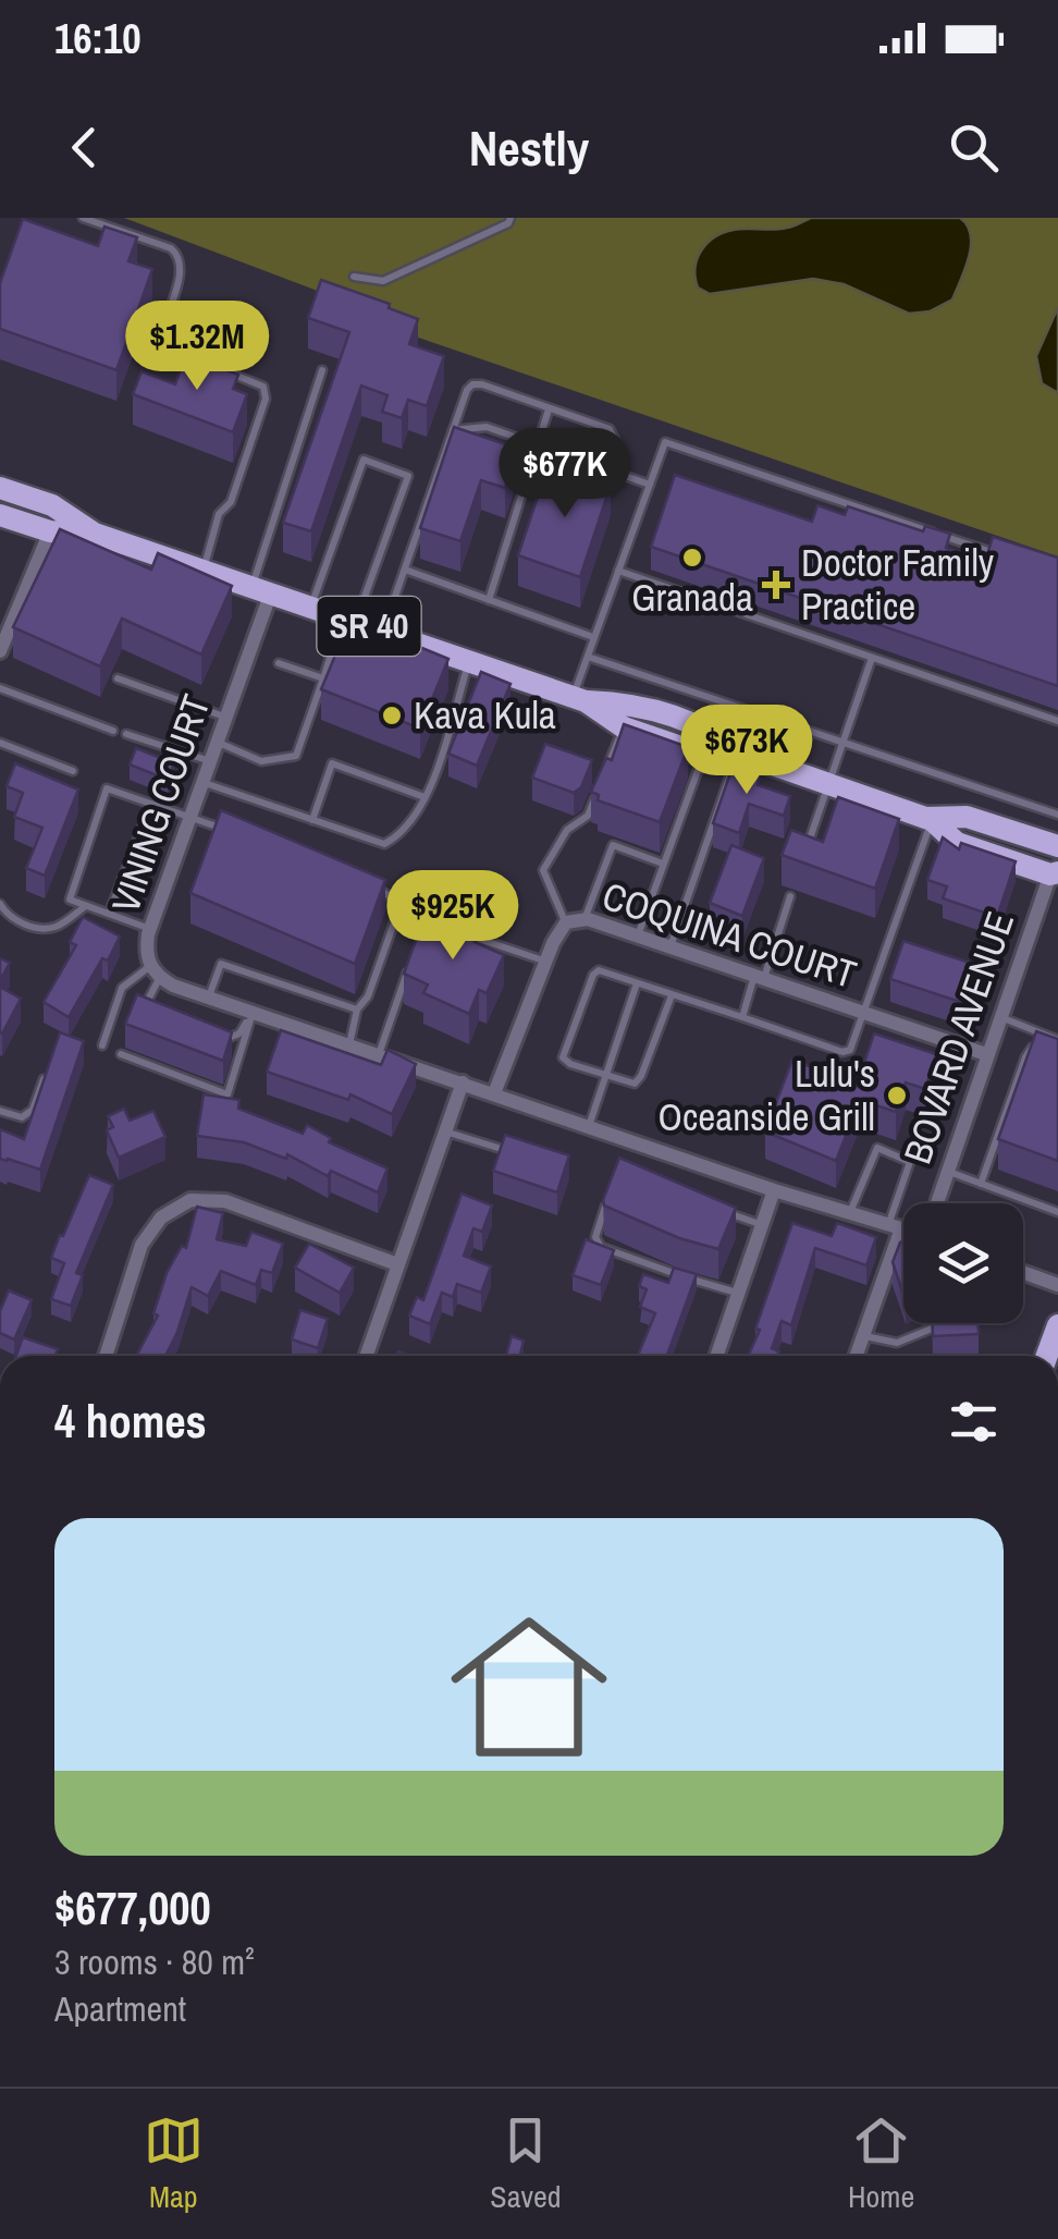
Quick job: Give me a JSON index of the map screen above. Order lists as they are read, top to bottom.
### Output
{
  "streets": {
    "main road": ["SR 40"],
    "street": ["VINING COURT", "COQUINA COURT", "BOVARD AVENUE"]
  },
  "crossings": [
    ["SR 40", "VINING COURT"],
    ["SR 40", "BOVARD AVENUE"],
    ["COQUINA COURT", "BOVARD AVENUE"]
  ],
  "places": {
    "other": ["Granada", "Kava Kula", "Lulu's Oceanside Grill"],
    "health": ["Doctor Family Practice"]
  },
  "page": {
    "status": "16:10",
    "header": "Nestly",
    "price": [
      "$1.32M",
      "$677K",
      "$673K",
      "$925K"
    ],
    "heading": "4 homes",
    "list": [
      {
        "name": "$677,000",
        "note": "3 rooms · 80 m² · Apartment"
      }
    ],
    "tabs": ["Map", "Saved", "Home"]
  }
}
